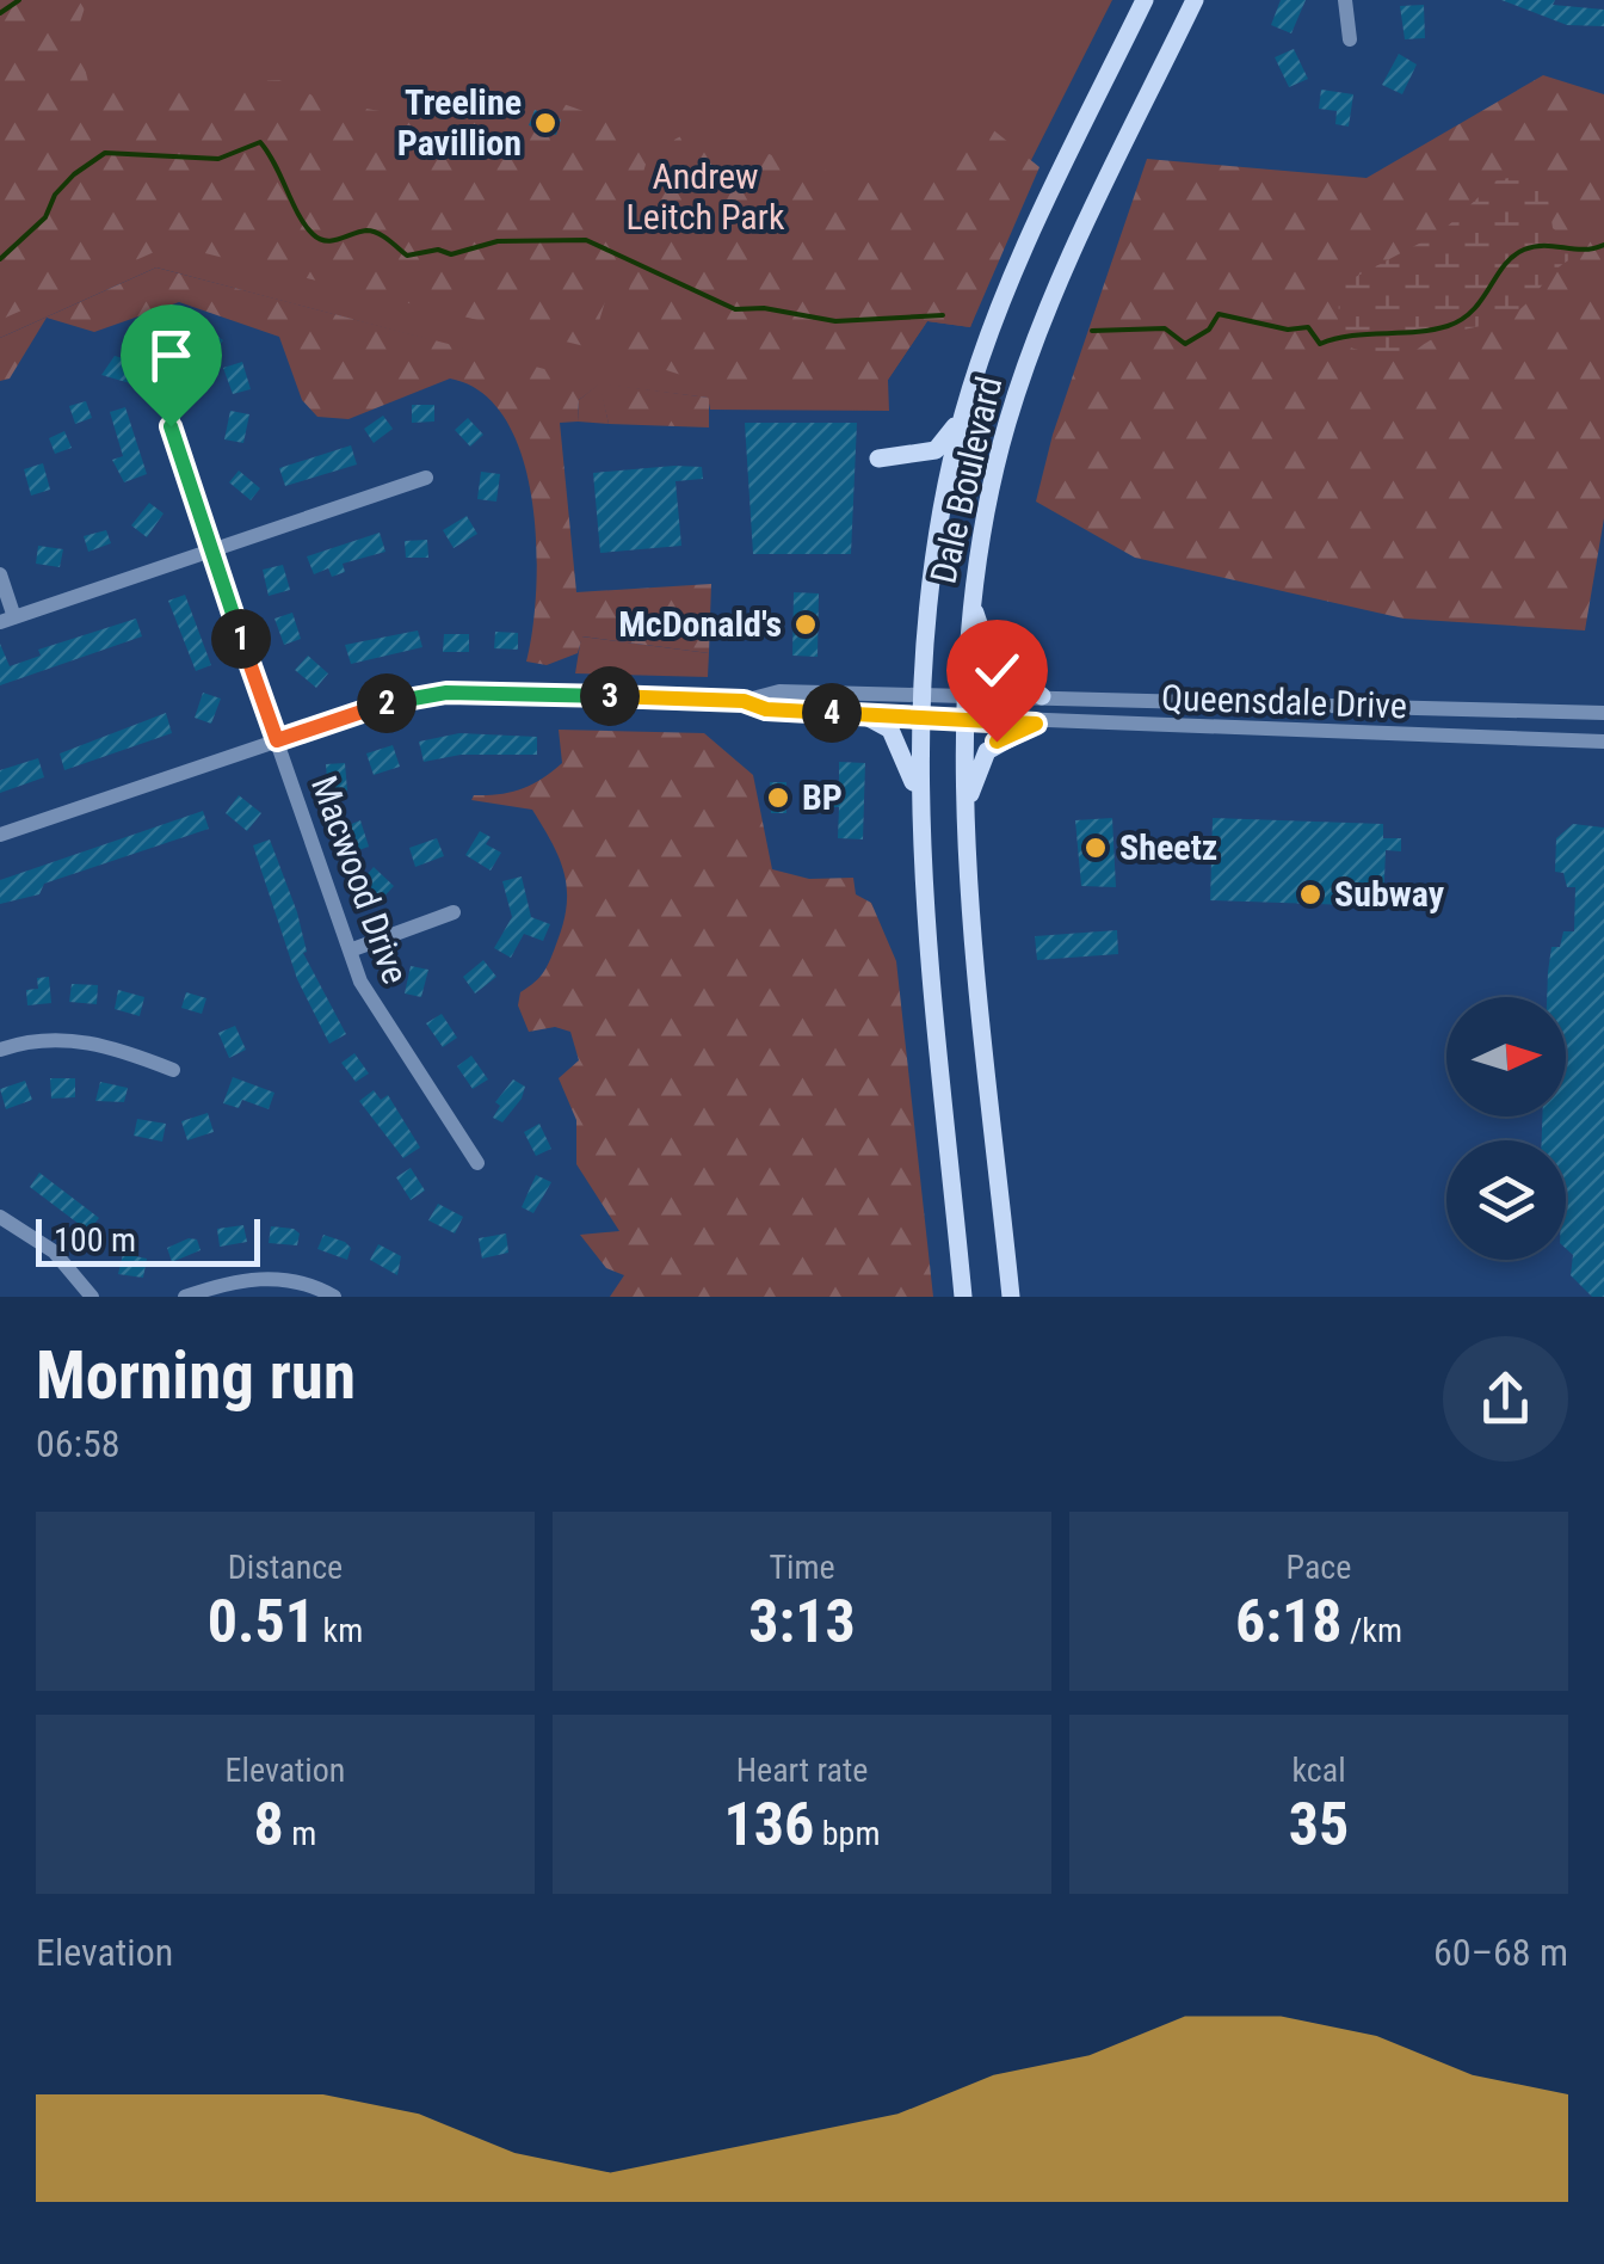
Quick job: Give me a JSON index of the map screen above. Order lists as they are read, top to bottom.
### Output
{
  "streets": {
    "main road": ["Dale Boulevard"],
    "street": ["Queensdale Drive", "Macwood Drive"]
  },
  "crossings": [
    ["Dale Boulevard", "Queensdale Drive"]
  ],
  "parks": ["Andrew Leitch Park"],
  "places": [
    "Treeline Pavillion",
    "McDonald's",
    "BP",
    "Sheetz",
    "Subway"
  ],
  "scale_bar": "100 m",
  "north": "right",
  "page": {
    "pins": [
      "1",
      "3",
      "2",
      "4"
    ],
    "scale": "100 m",
    "heading": ["Morning run", "06:58"],
    "stats": [
      ["Distance", "0.51 km"],
      ["Time", "3:13"],
      ["Pace", "6:18 /km"],
      ["Elevation", "8 m"],
      ["Heart rate", "136 bpm"],
      ["kcal", "35"]
    ],
    "chart": ["Elevation", "60–68 m"]
  }
}
